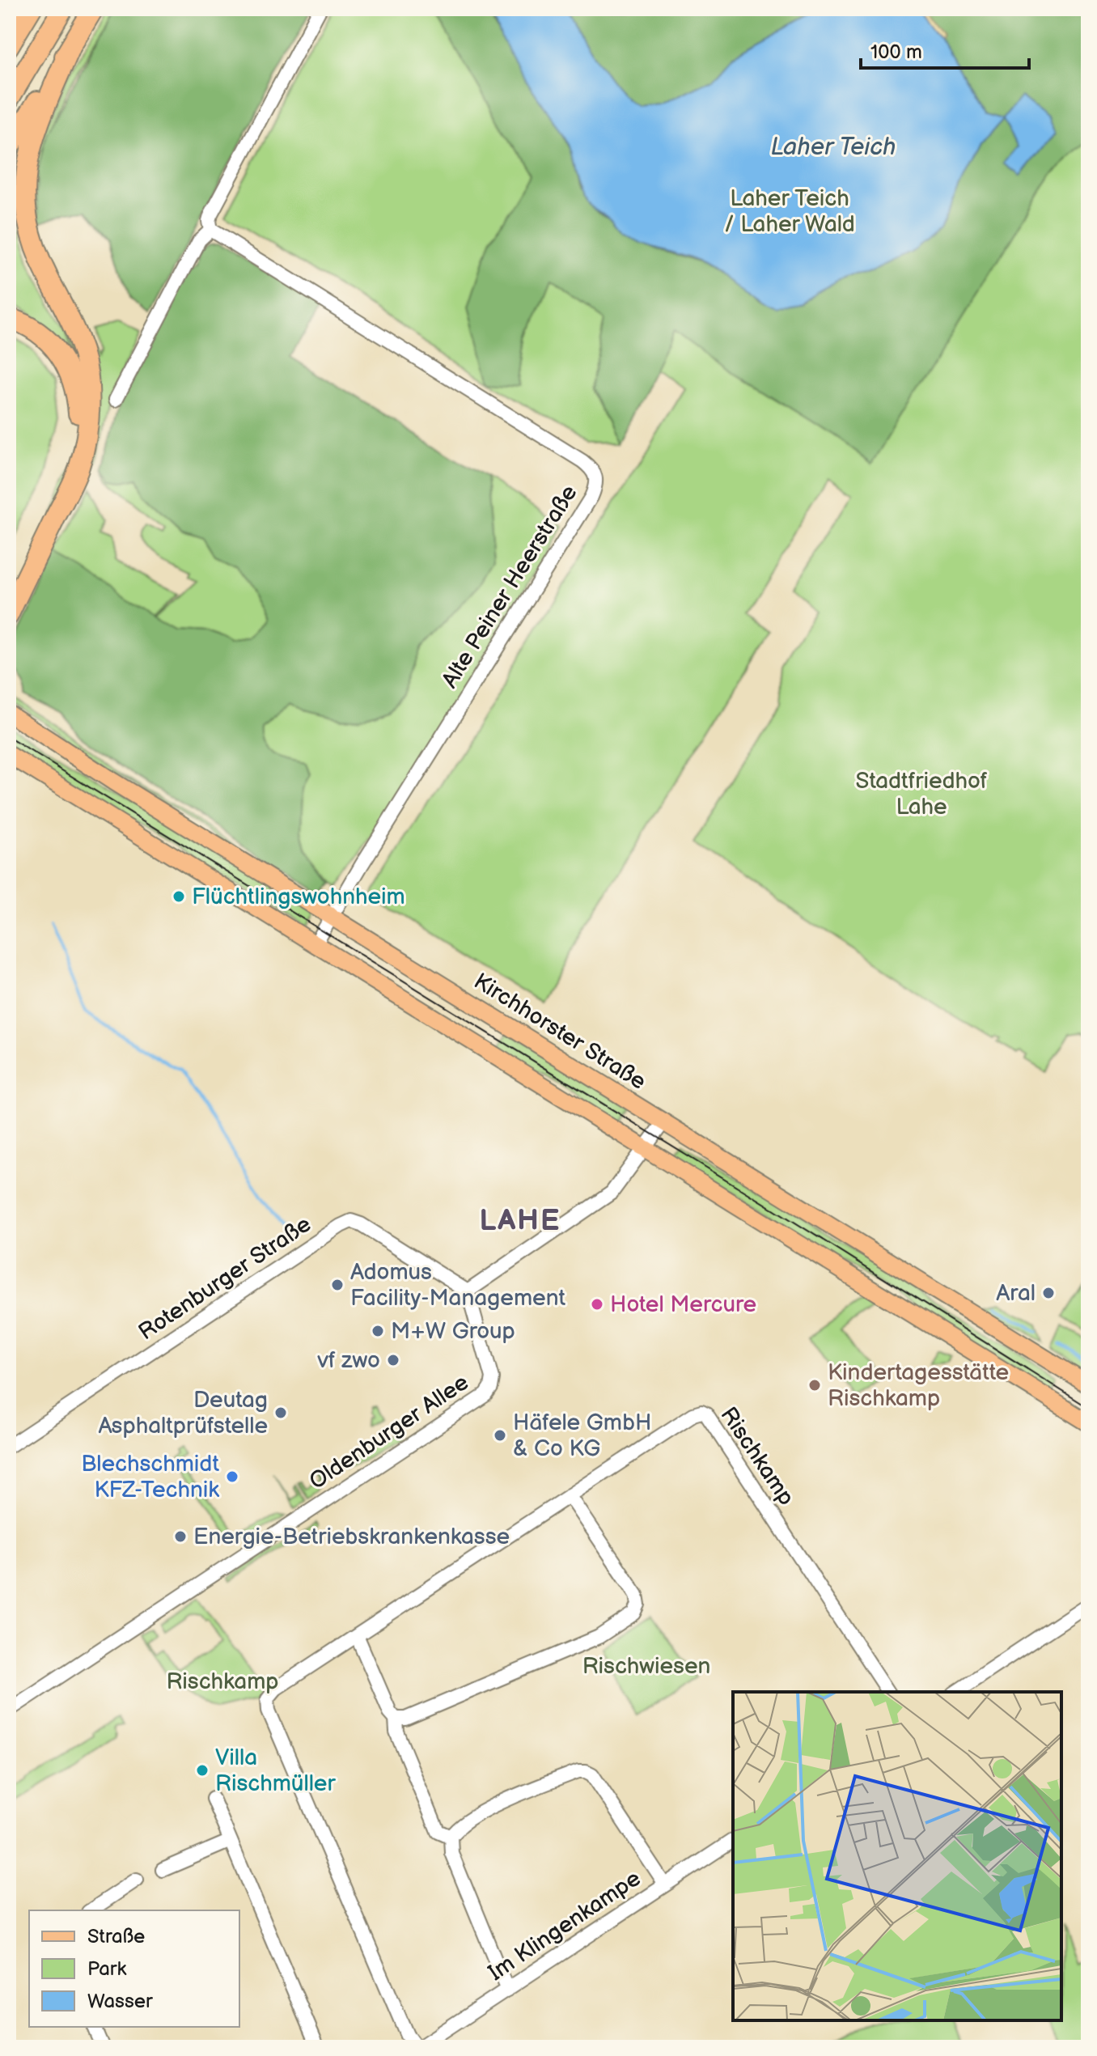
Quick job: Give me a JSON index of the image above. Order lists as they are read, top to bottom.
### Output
{
  "streets": {
    "main road": ["Kirchhorster Straße"],
    "street": [
      "Alte Peiner Heerstraße",
      "Rotenburger Straße",
      "Oldenburger Allee",
      "Rischkamp",
      "Im Klingenkampe"
    ]
  },
  "crossings": [
    ["Alte Peiner Heerstraße", "Kirchhorster Straße"],
    ["Rotenburger Straße", "Oldenburger Allee"],
    ["Rischkamp", "Im Klingenkampe"]
  ],
  "districts": ["LAHE"],
  "water": ["Laher Teich"],
  "parks": [
    "Laher Teich / Laher Wald",
    "Stadtfriedhof Lahe",
    "Rischwiesen",
    "Rischkamp"
  ],
  "places": [
    "Flüchtlingswohnheim",
    "Adomus Facility-Management",
    "Aral",
    "Hotel Mercure",
    "M+W Group",
    "vf zwo",
    "Kindertagesstätte Rischkamp",
    "Deutag Asphaltprüfstelle",
    "Häfele GmbH & Co KG",
    "Blechschmidt KFZ-Technik",
    "Energie-Betriebskrankenkasse",
    "Villa Rischmüller"
  ],
  "legend": ["Straße", "Park", "Wasser"],
  "scale_bar": "100 m"
}
